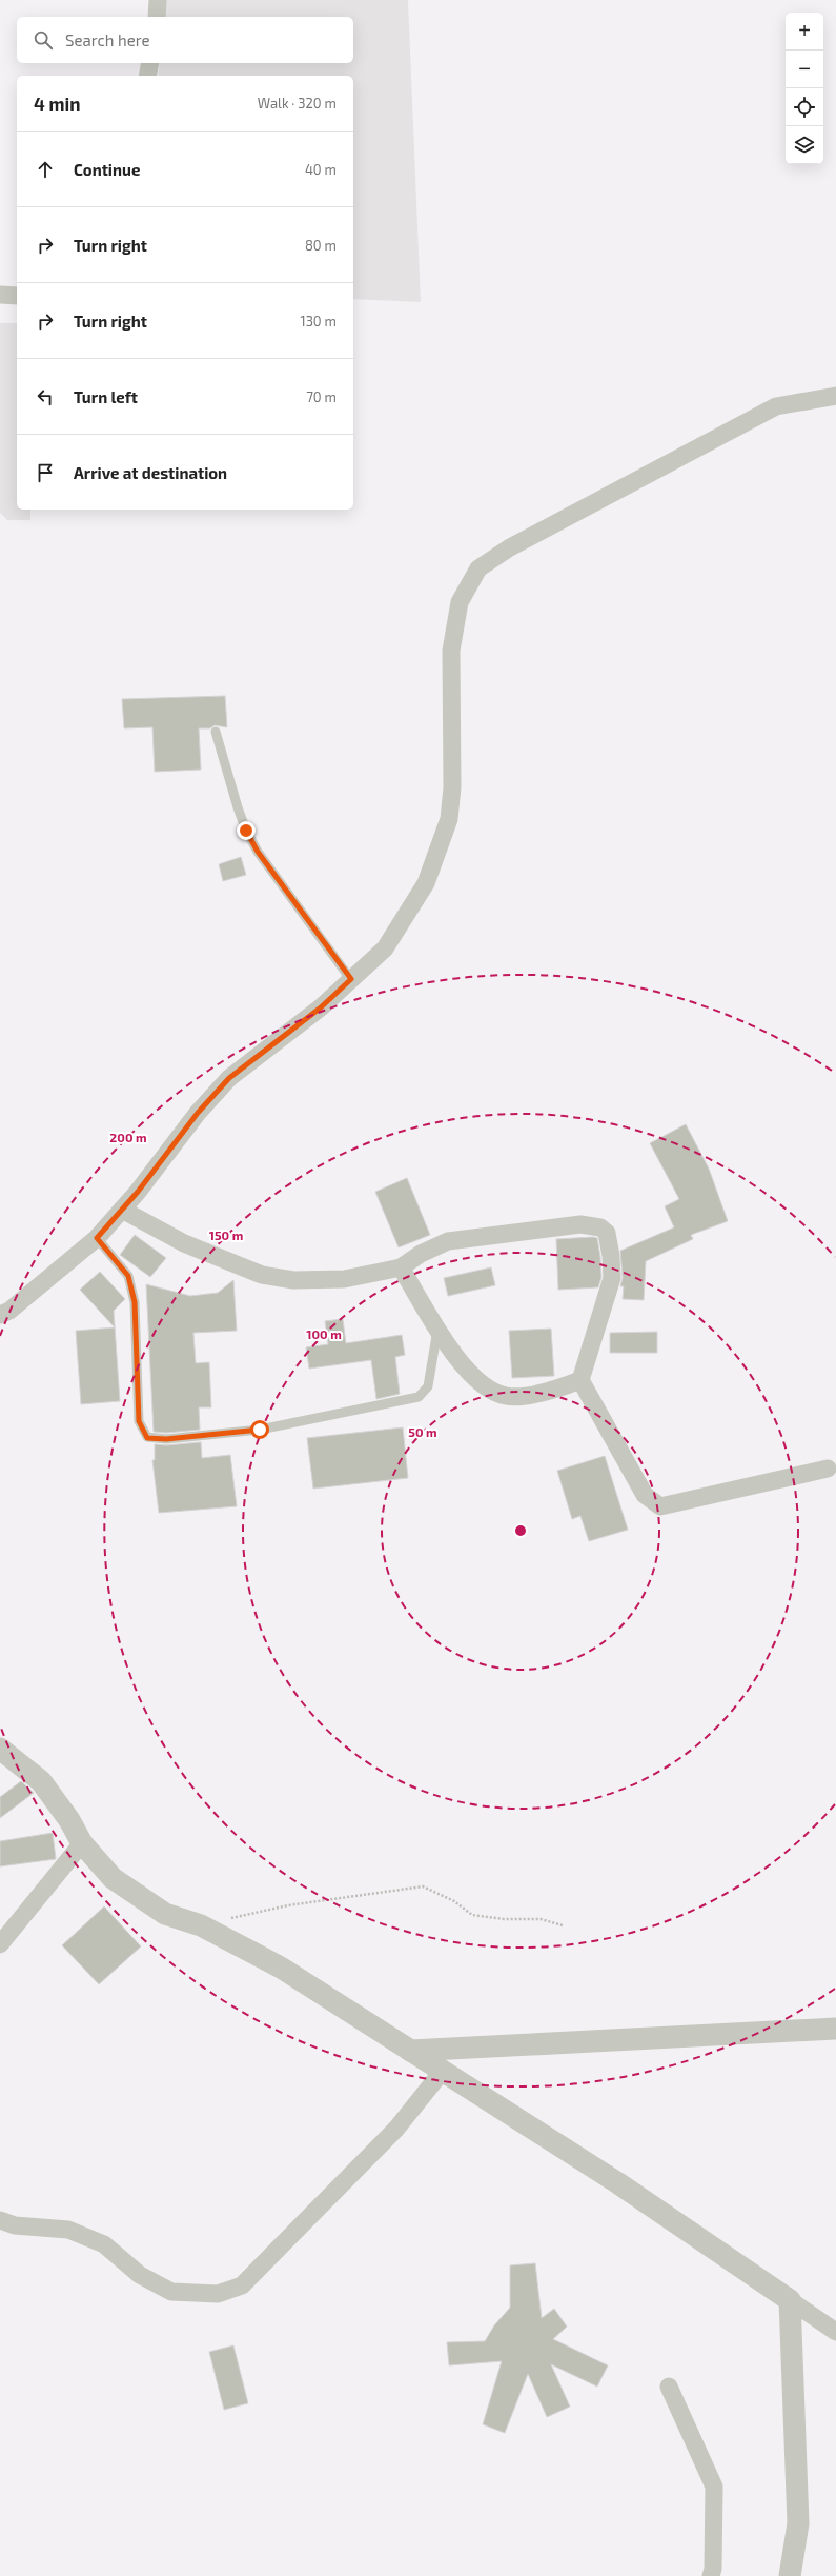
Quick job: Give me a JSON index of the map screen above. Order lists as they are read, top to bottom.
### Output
{
  "page": {
    "map_buttons": ["+", "−"],
    "search": "Search here",
    "heading": ["4 min", "Walk · 320 m"],
    "list": [
      ["Continue", "40 m"],
      ["Turn right", "80 m"],
      ["Turn right", "130 m"],
      ["Turn left", "70 m"],
      "Arrive at destination"
    ]
  },
  "rings": [
    "200 m",
    "150 m",
    "100 m",
    "50 m"
  ]
}
